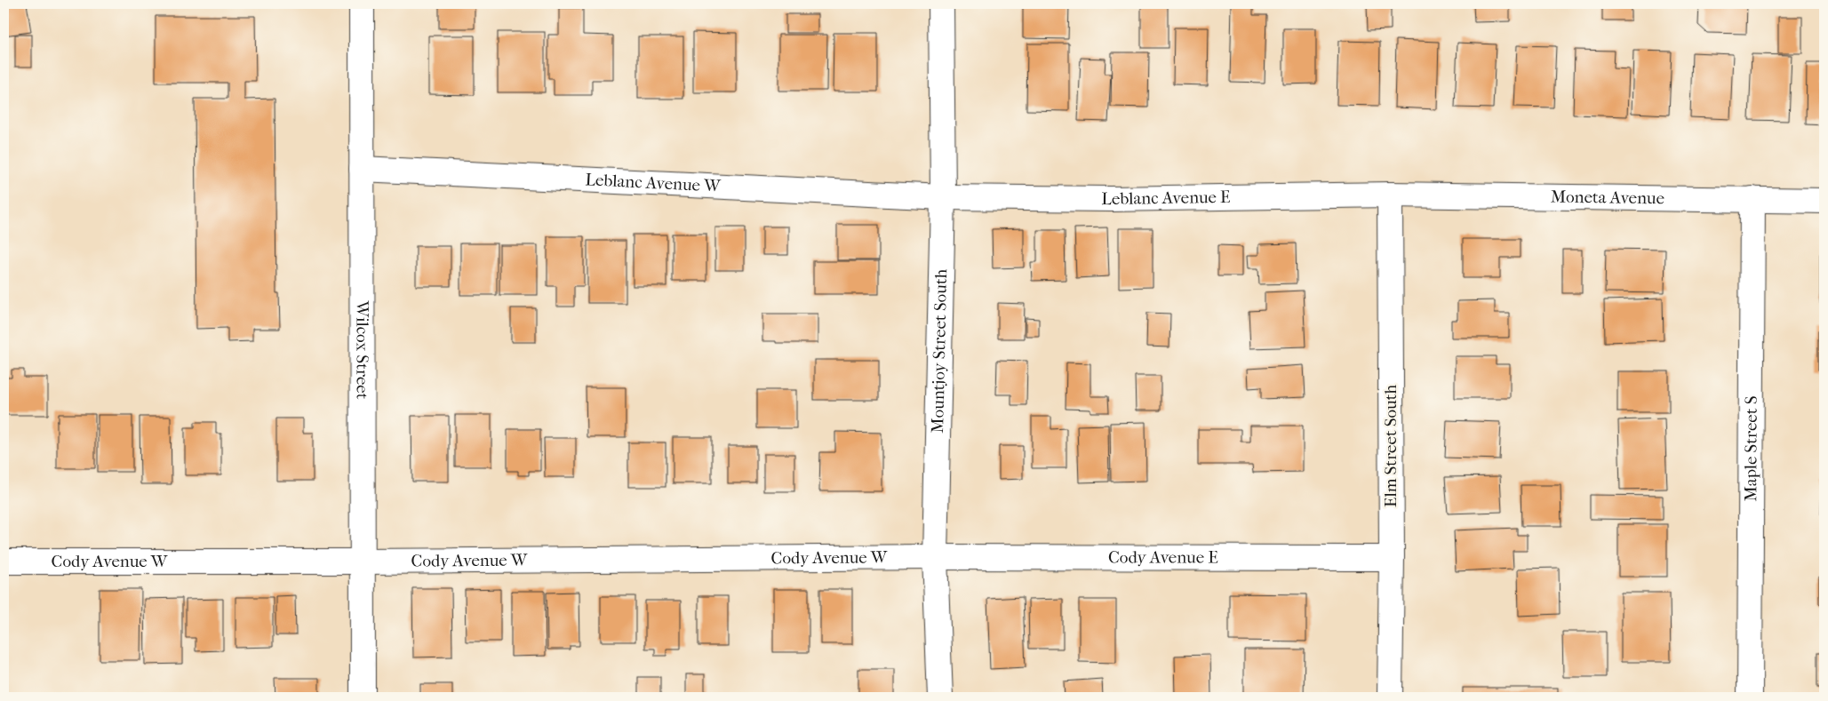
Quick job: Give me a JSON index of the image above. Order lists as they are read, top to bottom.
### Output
{
  "streets": {
    "street": [
      "Leblanc Avenue W",
      "Moneta Avenue",
      "Leblanc Avenue E",
      "Wilcox Street",
      "Mountjoy Street South",
      "Elm Street South",
      "Maple Street S",
      "Cody Avenue E",
      "Cody Avenue W"
    ]
  },
  "crossings": [
    ["Leblanc Avenue W", "Leblanc Avenue E"],
    ["Leblanc Avenue W", "Wilcox Street"],
    ["Leblanc Avenue W", "Mountjoy Street South"],
    ["Moneta Avenue", "Leblanc Avenue E"],
    ["Moneta Avenue", "Elm Street South"],
    ["Moneta Avenue", "Maple Street S"],
    ["Leblanc Avenue E", "Mountjoy Street South"],
    ["Leblanc Avenue E", "Elm Street South"],
    ["Wilcox Street", "Cody Avenue W"],
    ["Mountjoy Street South", "Cody Avenue E"],
    ["Mountjoy Street South", "Cody Avenue W"],
    ["Elm Street South", "Cody Avenue E"],
    ["Cody Avenue E", "Cody Avenue W"]
  ]
}
